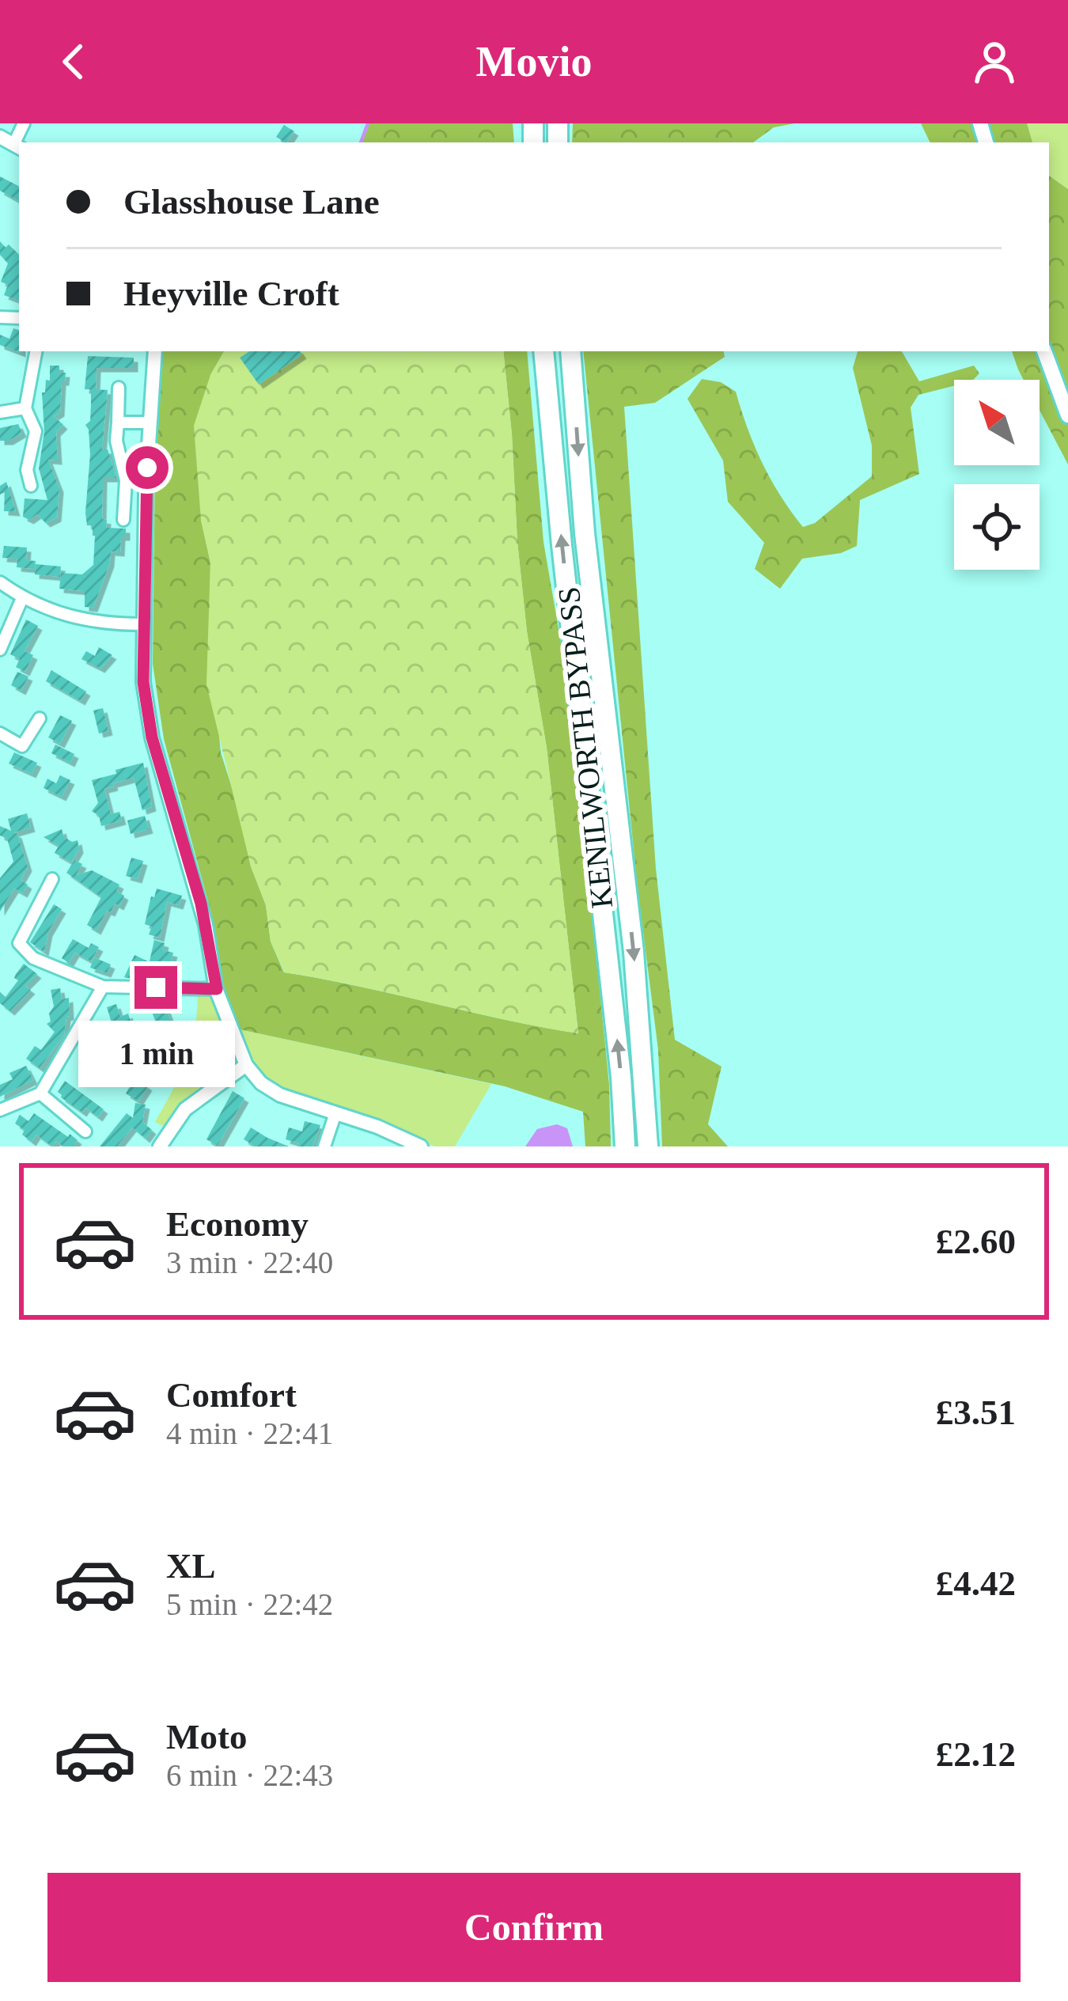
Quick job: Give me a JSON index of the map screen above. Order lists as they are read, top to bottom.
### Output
{
  "streets": {
    "highway": ["KENILWORTH BYPASS"]
  },
  "north": "top left",
  "page": {
    "header": "Movio",
    "banner": ["Glasshouse Lane", "Heyville Croft"],
    "bubble": "1 min",
    "list": [
      {
        "name": "Economy",
        "note": "3 min · 22:40",
        "value": "£2.60"
      },
      {
        "name": "Comfort",
        "note": "4 min · 22:41",
        "value": "£3.51"
      },
      {
        "name": "XL",
        "note": "5 min · 22:42",
        "value": "£4.42"
      },
      {
        "name": "Moto",
        "note": "6 min · 22:43",
        "value": "£2.12"
      }
    ],
    "buttons": "Confirm"
  }
}
